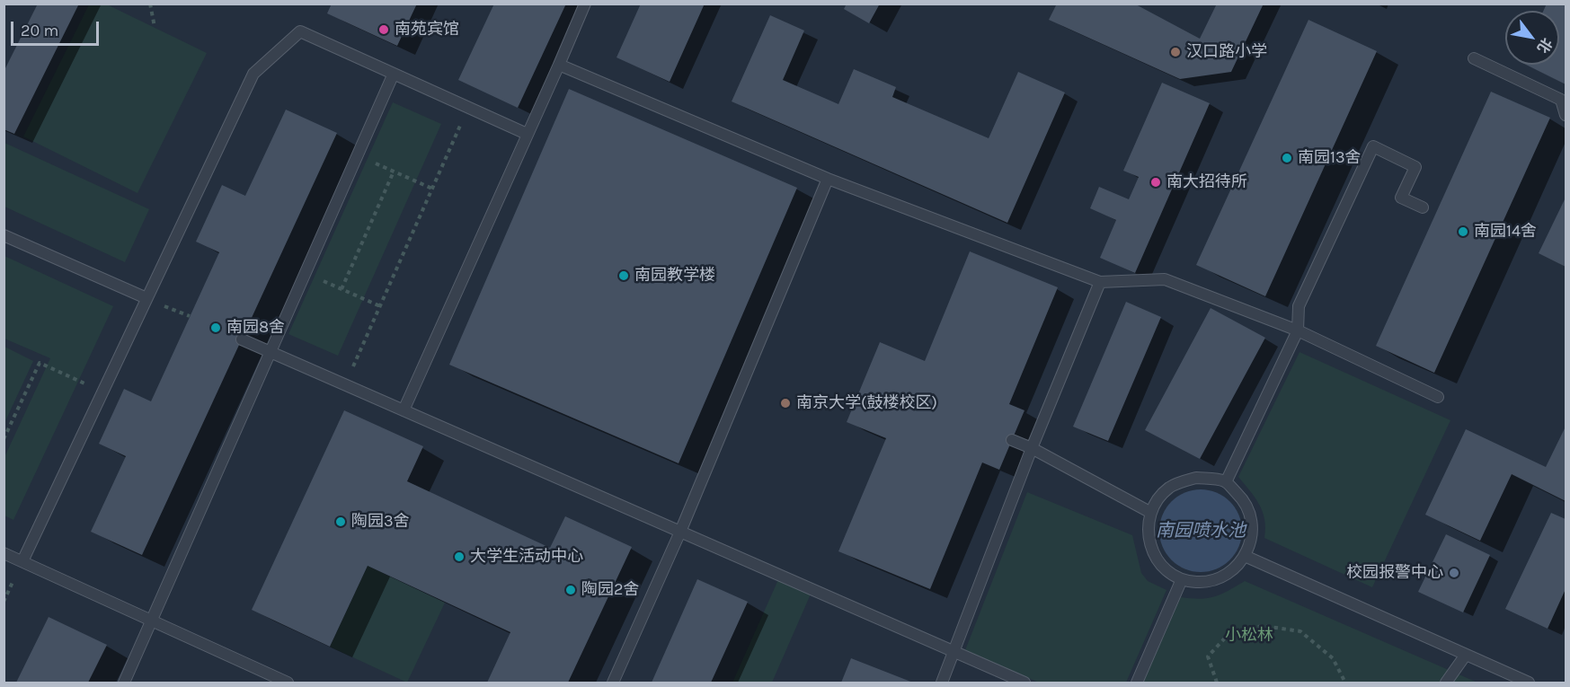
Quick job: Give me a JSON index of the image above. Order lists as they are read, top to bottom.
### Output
{
  "water": ["南园喷水池"],
  "parks": ["小松林"],
  "places": [
    "南苑宾馆",
    "汉口路小学",
    "南园13舍",
    "南大招待所",
    "南园14舍",
    "南园教学楼",
    "南园8舍",
    "南京大学(鼓楼校区)",
    "陶园3舍",
    "大学生活动中心",
    "校园报警中心",
    "陶园2舍"
  ],
  "scale_bar": "20 m",
  "north": "bottom right"
}
